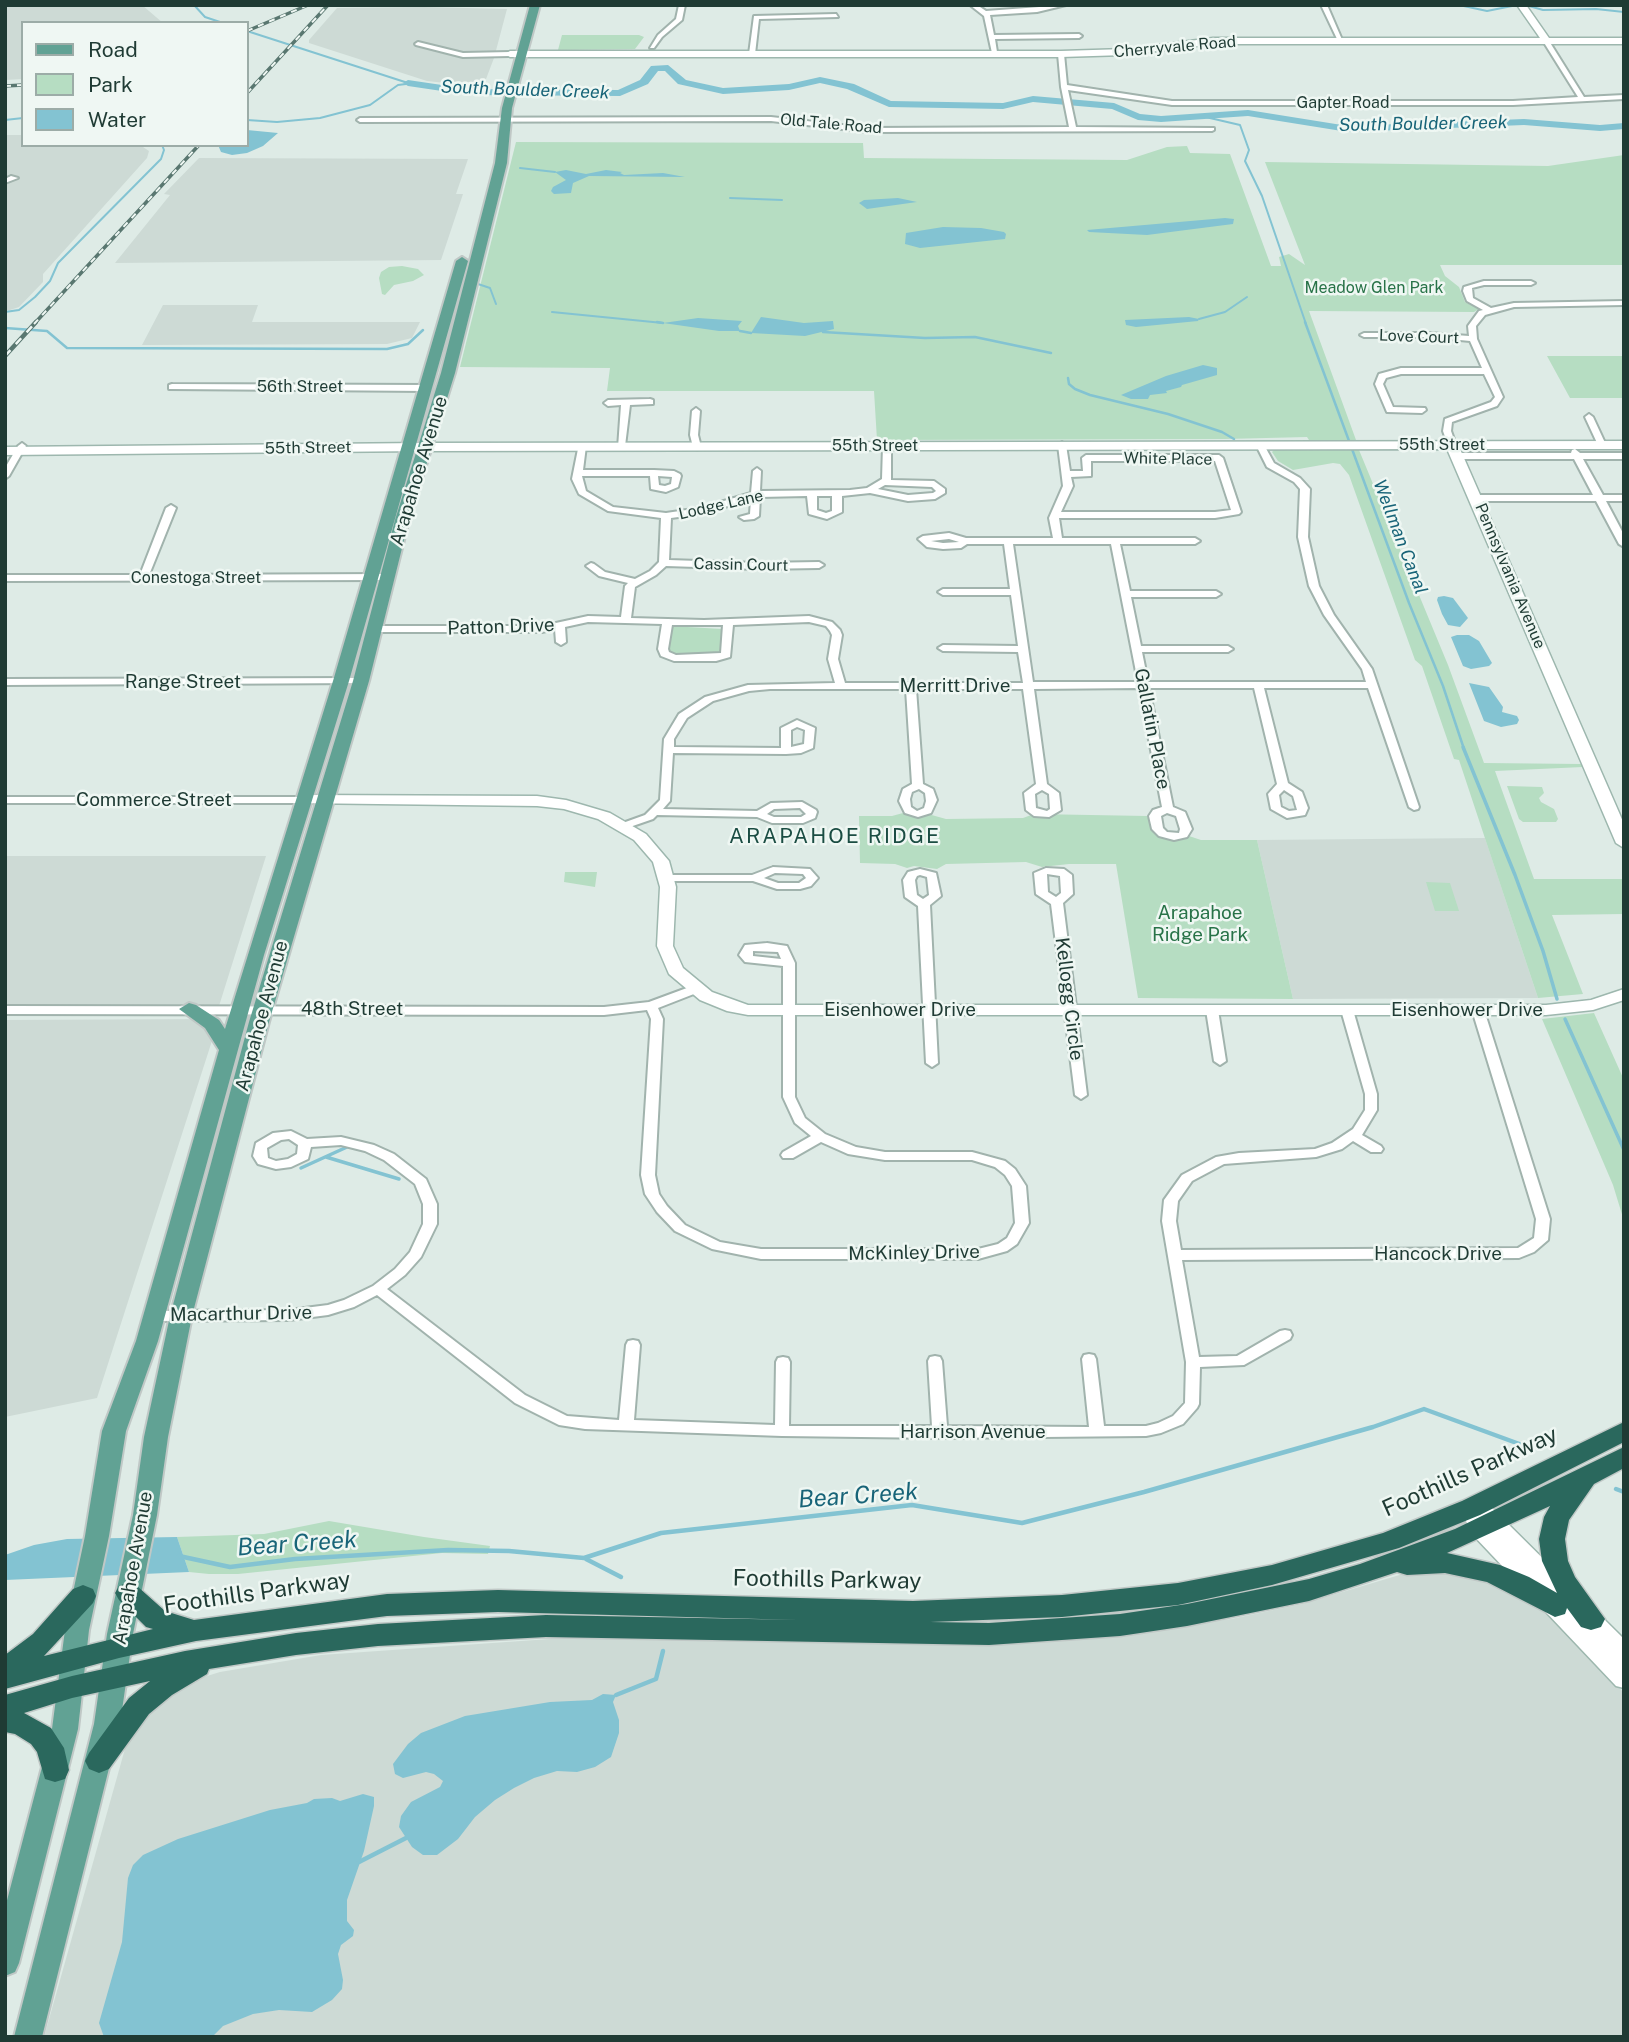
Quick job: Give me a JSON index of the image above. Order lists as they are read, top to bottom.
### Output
{
  "streets": {
    "highway": ["Foothills Parkway"],
    "main road": ["Arapahoe Avenue"],
    "street": [
      "Cherryvale Road",
      "Gapter Road",
      "Old Tale Road",
      "Love Court",
      "56th Street",
      "55th Street",
      "White Place",
      "Lodge Lane",
      "Cassin Court",
      "Pennsylvania Avenue",
      "Conestoga Street",
      "Patton Drive",
      "Range Street",
      "Merritt Drive",
      "Gallatin Place",
      "Commerce Street",
      "Kellogg Circle",
      "48th Street",
      "Eisenhower Drive",
      "McKinley Drive",
      "Hancock Drive",
      "Macarthur Drive",
      "Harrison Avenue"
    ]
  },
  "crossings": [
    ["Old Tale Road", "Arapahoe Avenue"],
    ["56th Street", "Arapahoe Avenue"],
    ["55th Street", "Arapahoe Avenue"],
    ["55th Street", "Pennsylvania Avenue"],
    ["Arapahoe Avenue", "Conestoga Street"],
    ["Arapahoe Avenue", "Patton Drive"],
    ["Arapahoe Avenue", "Range Street"],
    ["Arapahoe Avenue", "Commerce Street"],
    ["Arapahoe Avenue", "48th Street"],
    ["Arapahoe Avenue", "Macarthur Drive"],
    ["Arapahoe Avenue", "Foothills Parkway"],
    ["Patton Drive", "Merritt Drive"],
    ["Merritt Drive", "Gallatin Place"],
    ["Kellogg Circle", "Eisenhower Drive"],
    ["48th Street", "Eisenhower Drive"],
    ["48th Street", "McKinley Drive"],
    ["Eisenhower Drive", "McKinley Drive"],
    ["Eisenhower Drive", "Hancock Drive"],
    ["Hancock Drive", "Harrison Avenue"],
    ["Macarthur Drive", "Harrison Avenue"]
  ],
  "districts": ["ARAPAHOE RIDGE"],
  "water": ["South Boulder Creek", "Wellman Canal", "Bear Creek"],
  "parks": ["Meadow Glen Park", "Arapahoe Ridge Park"],
  "legend": ["Road", "Park", "Water"]
}
